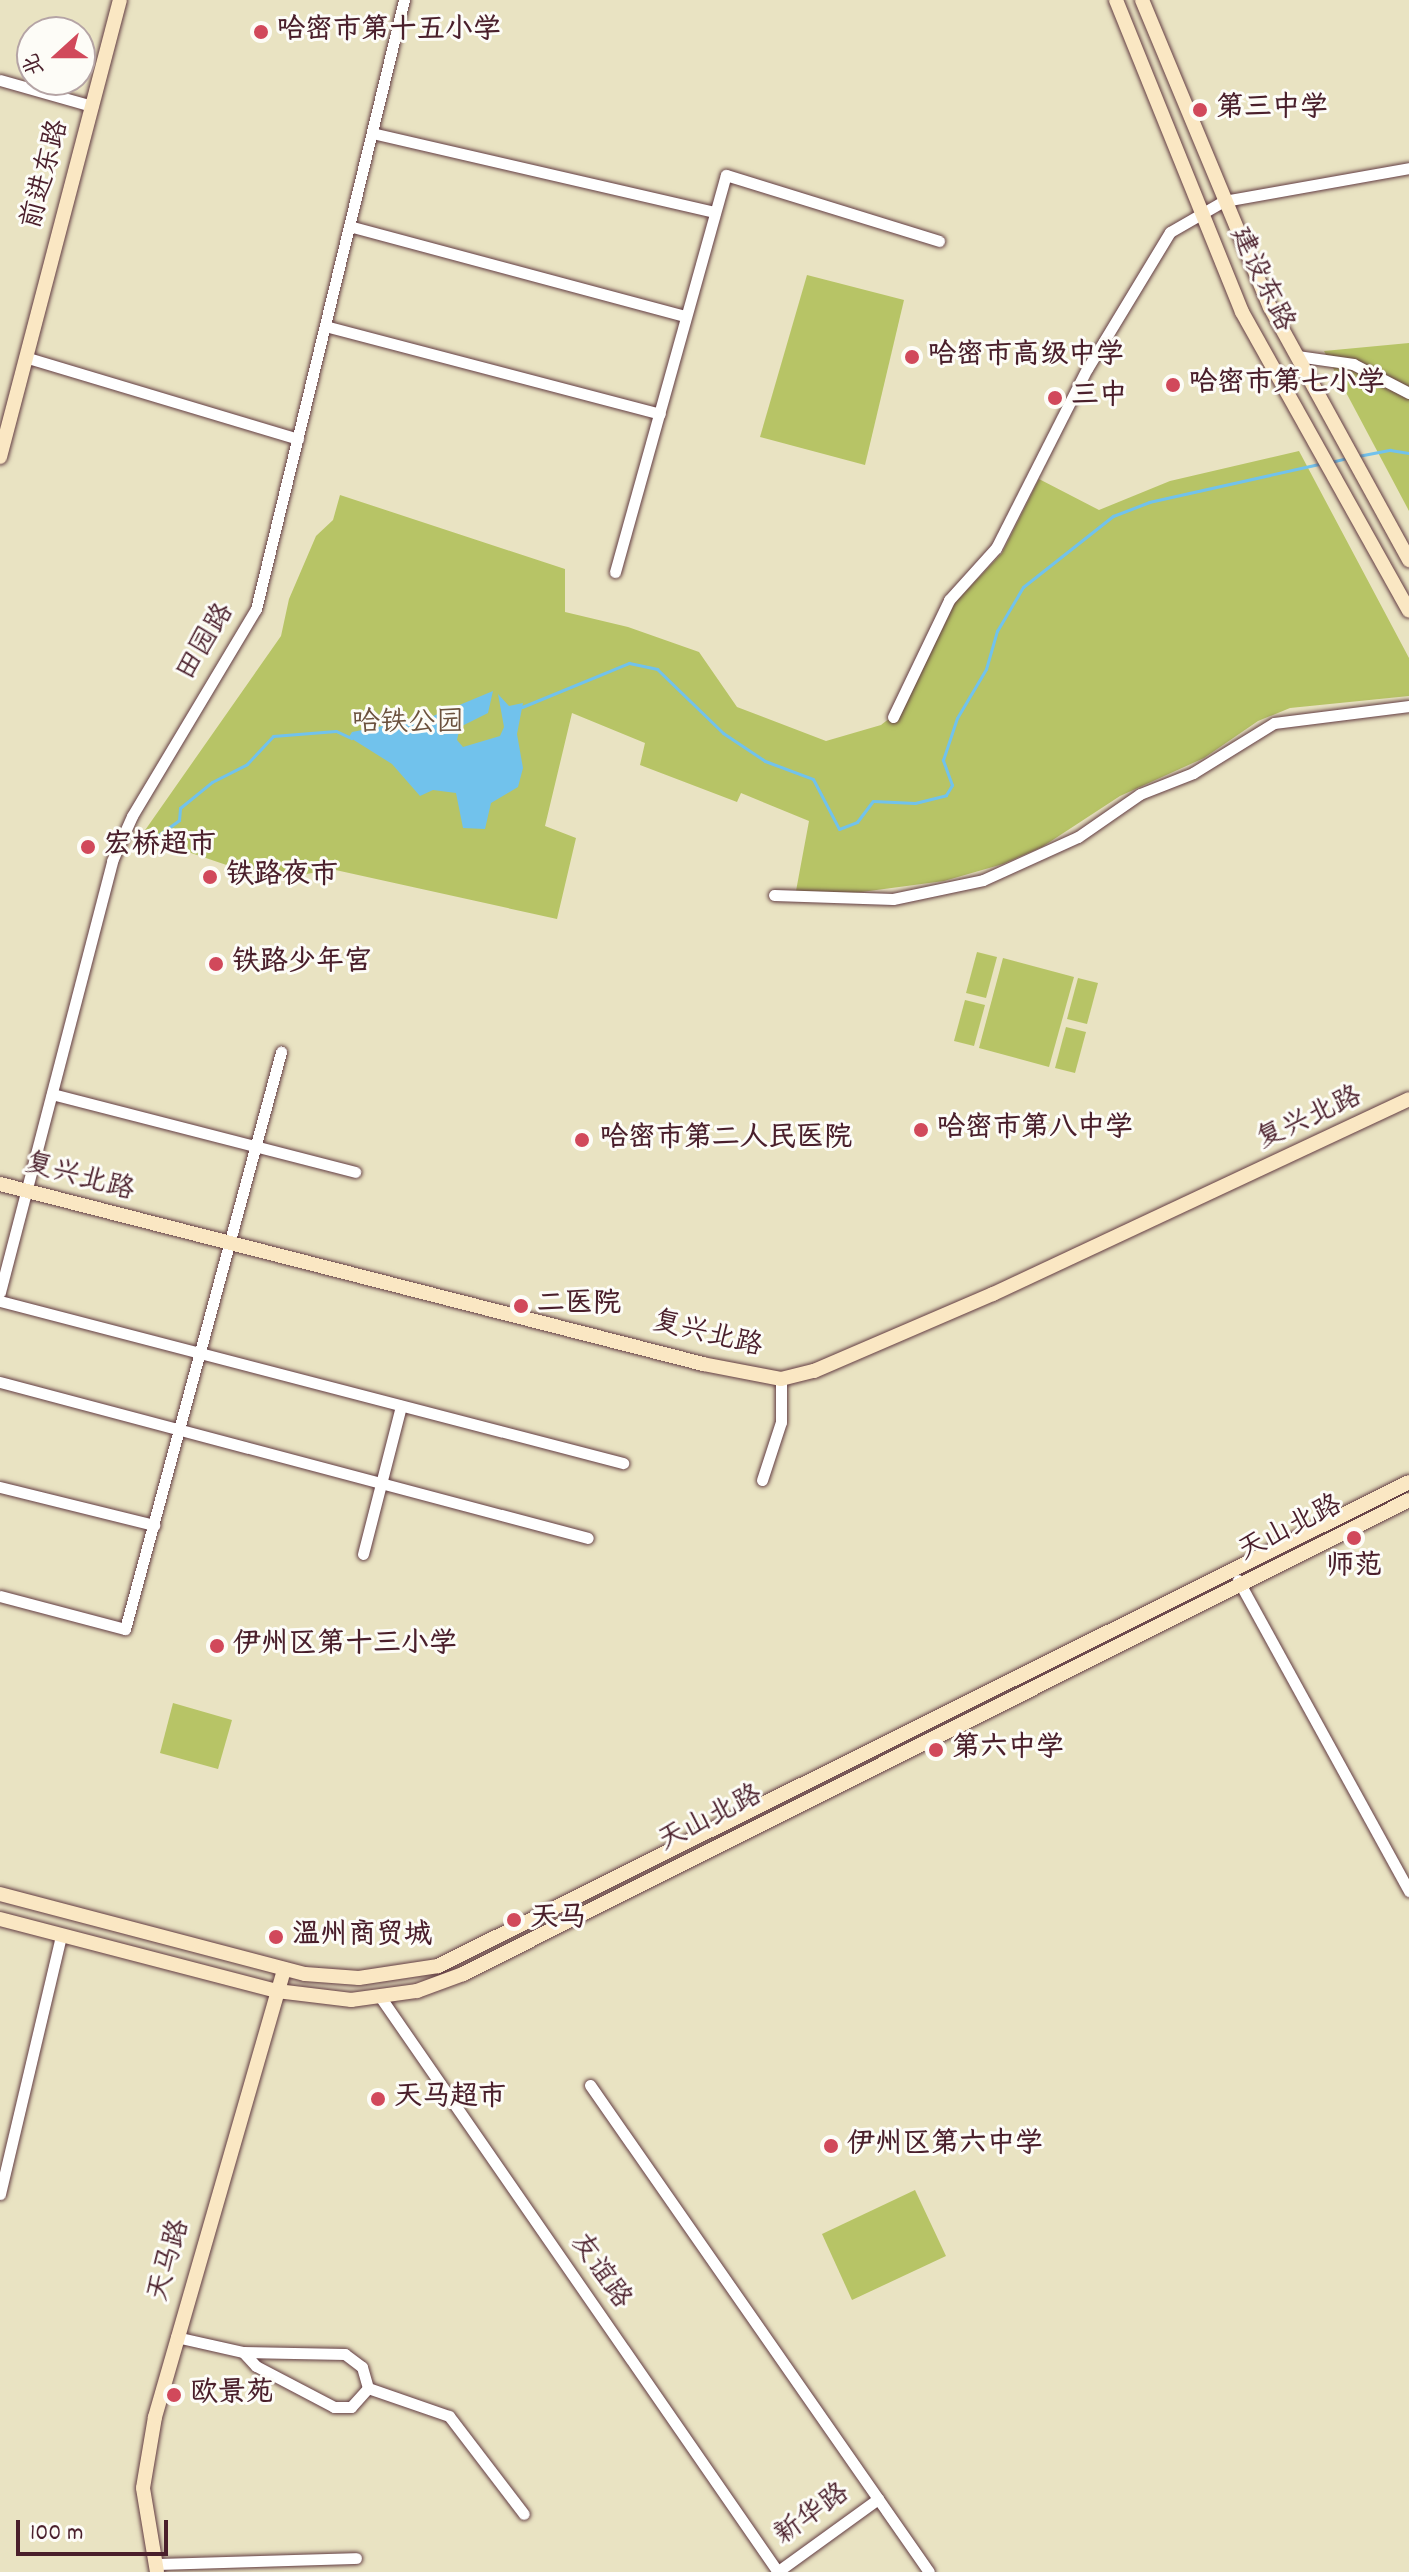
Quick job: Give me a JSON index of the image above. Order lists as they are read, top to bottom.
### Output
{
  "streets": {
    "main road": [
      "前进东路",
      "建设东路",
      "复兴北路",
      "天山北路",
      "天马路"
    ],
    "street": ["田园路", "友谊路", "新华路"]
  },
  "crossings": [
    ["田园路", "复兴北路"],
    ["天山北路", "天马路"],
    ["天山北路", "友谊路"],
    ["友谊路", "新华路"]
  ],
  "parks": ["哈铁公园"],
  "places": [
    "哈密市第十五小学",
    "第三中学",
    "哈密市高级中学",
    "哈密市第七小学",
    "三中",
    "宏桥超市",
    "铁路夜市",
    "铁路少年宫",
    "哈密市第八中学",
    "哈密市第二人民医院",
    "二医院",
    "师范",
    "伊州区第十三小学",
    "第六中学",
    "天马",
    "温州商贸城",
    "天马超市",
    "伊州区第六中学",
    "欧景苑"
  ],
  "scale_bar": "100 m",
  "north": "left"
}
